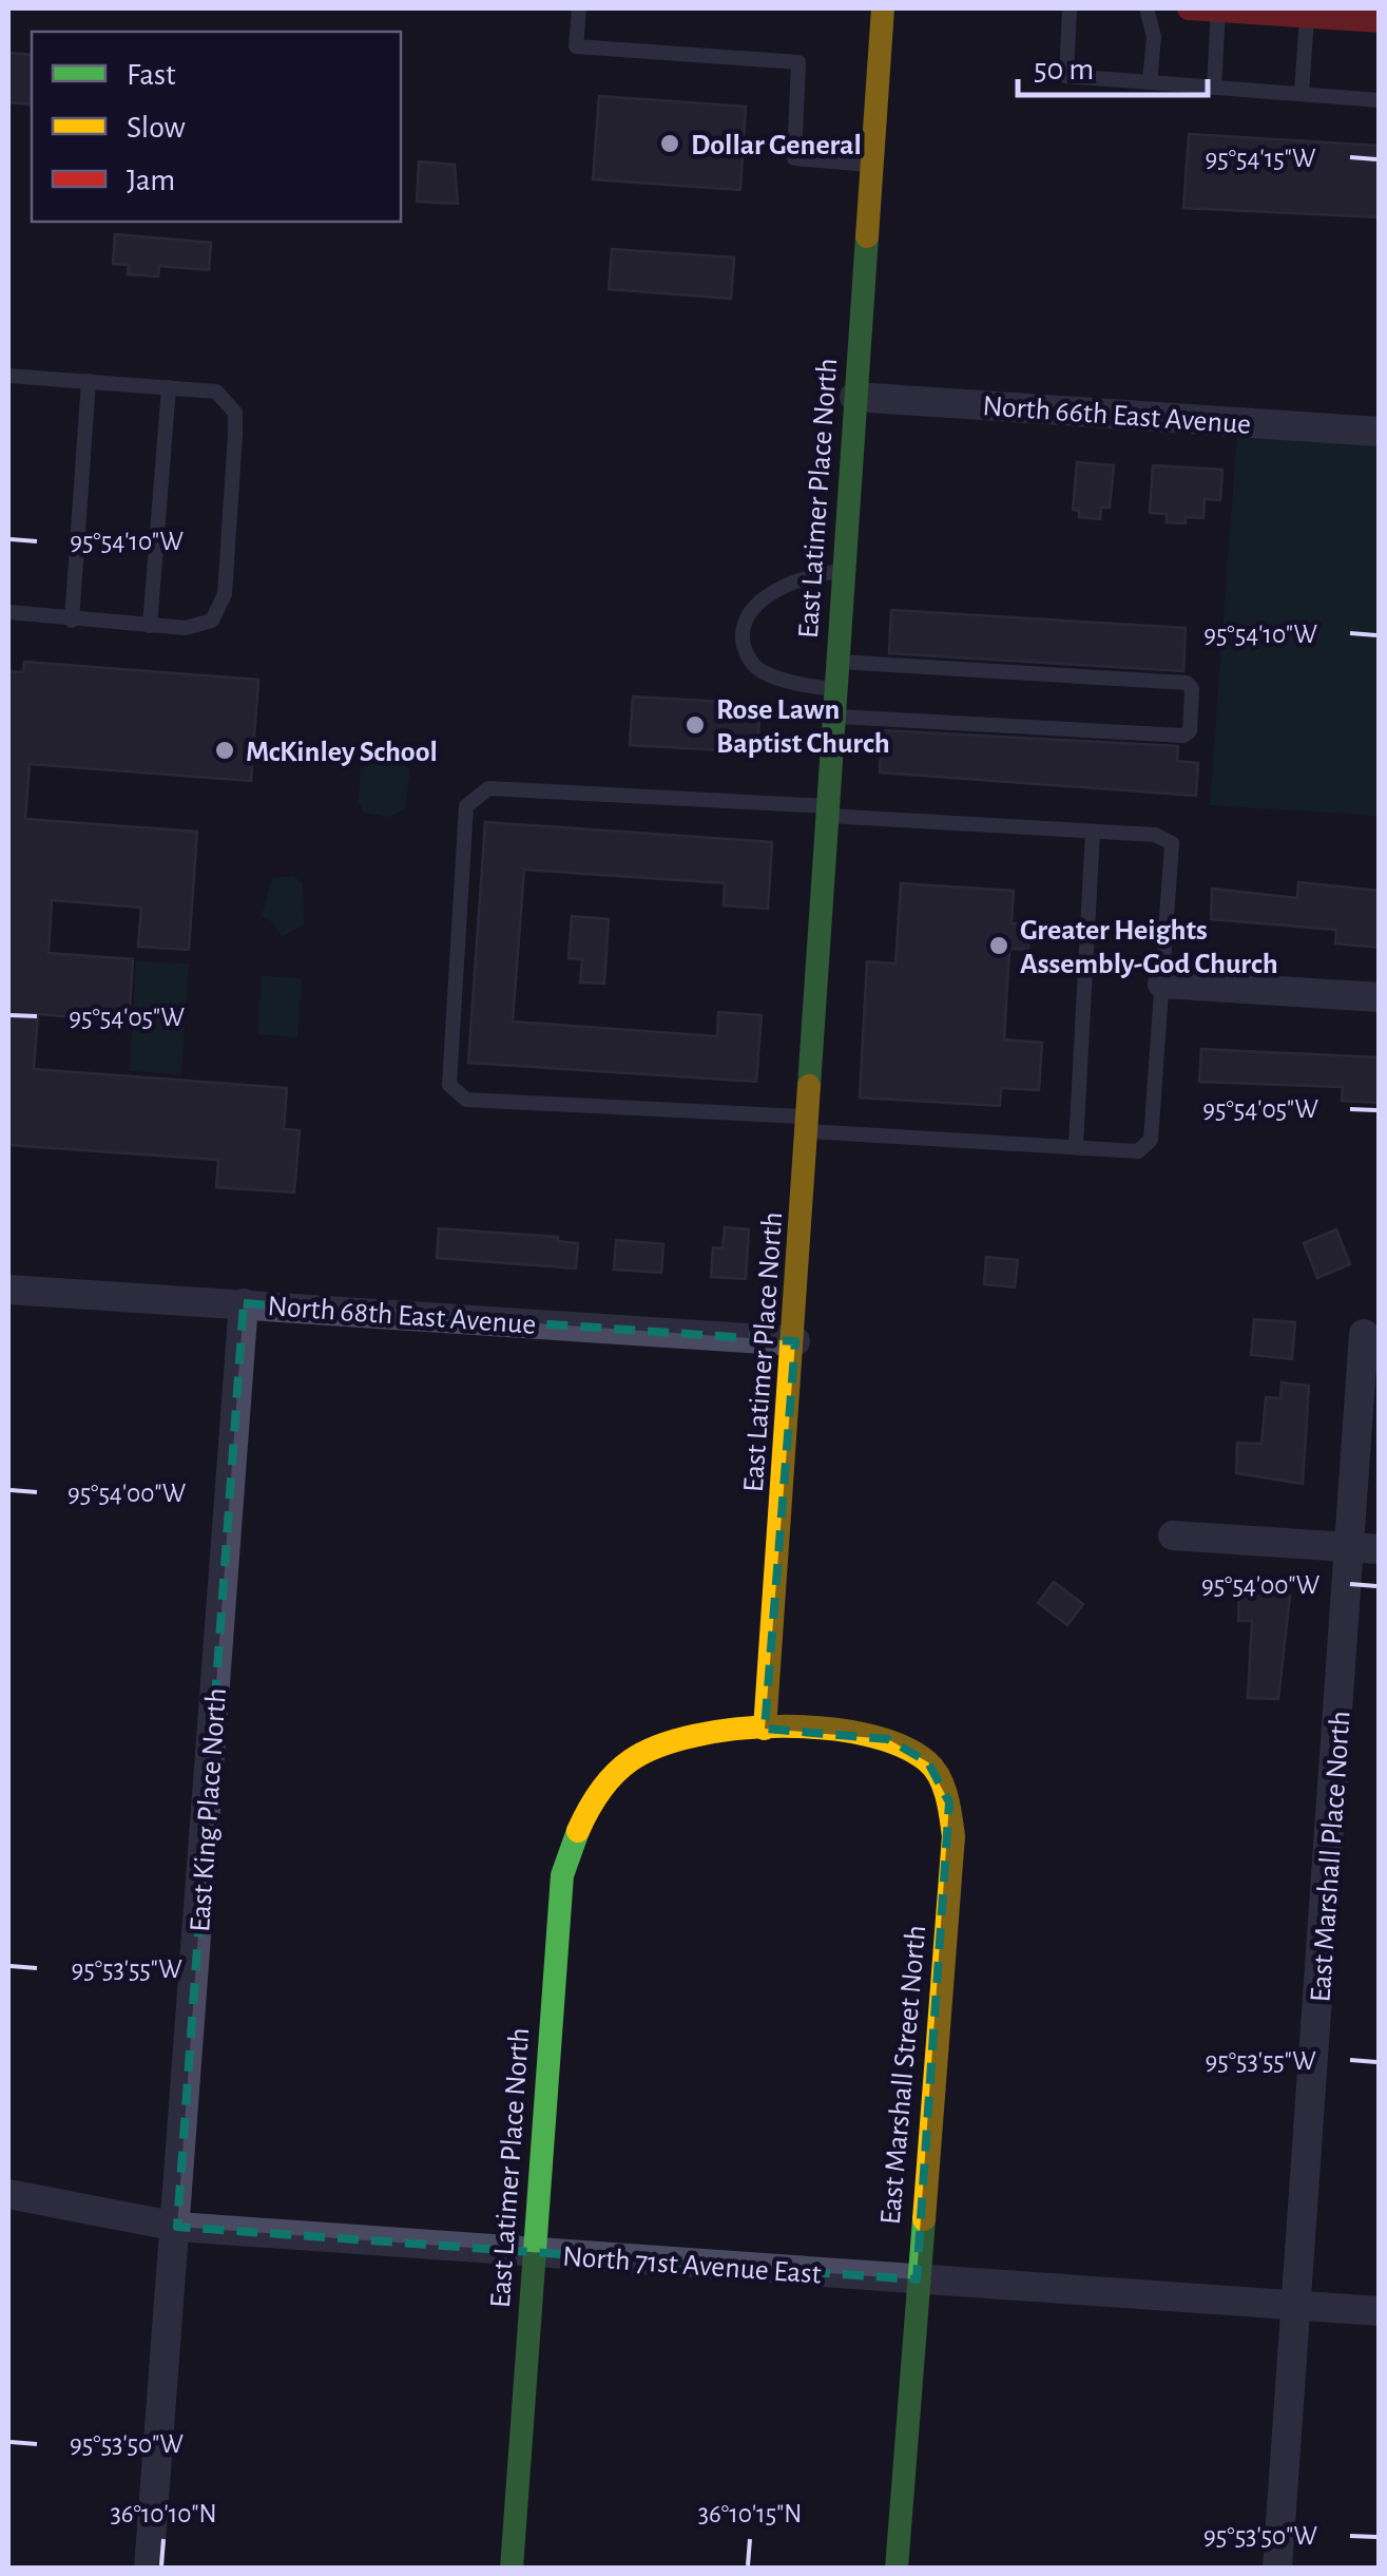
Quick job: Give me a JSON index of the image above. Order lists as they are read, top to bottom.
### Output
{
  "streets": {
    "street": [
      "North 66th East Avenue",
      "East Latimer Place North",
      "North 68th East Avenue",
      "East King Place North",
      "East Marshall Place North",
      "East Marshall Street North",
      "North 71st Avenue East"
    ]
  },
  "crossings": [
    ["North 66th East Avenue", "East Latimer Place North"],
    ["East Latimer Place North", "North 68th East Avenue"],
    ["East Latimer Place North", "East Marshall Street North"],
    ["East Latimer Place North", "North 71st Avenue East"],
    ["North 68th East Avenue", "East King Place North"],
    ["East King Place North", "North 71st Avenue East"],
    ["East Marshall Place North", "North 71st Avenue East"],
    ["East Marshall Street North", "North 71st Avenue East"]
  ],
  "places": [
    "Dollar General",
    "Rose Lawn Baptist Church",
    "McKinley School",
    "Greater Heights Assembly-God Church"
  ],
  "legend": ["Fast", "Slow", "Jam"],
  "scale_bar": "50 m",
  "coordinates": [
    "95°54'15\"W",
    "95°54'10\"W",
    "95°54'05\"W",
    "95°54'00\"W",
    "95°53'55\"W",
    "95°53'50\"W",
    "36°10'10\"N",
    "36°10'15\"N"
  ]
}
